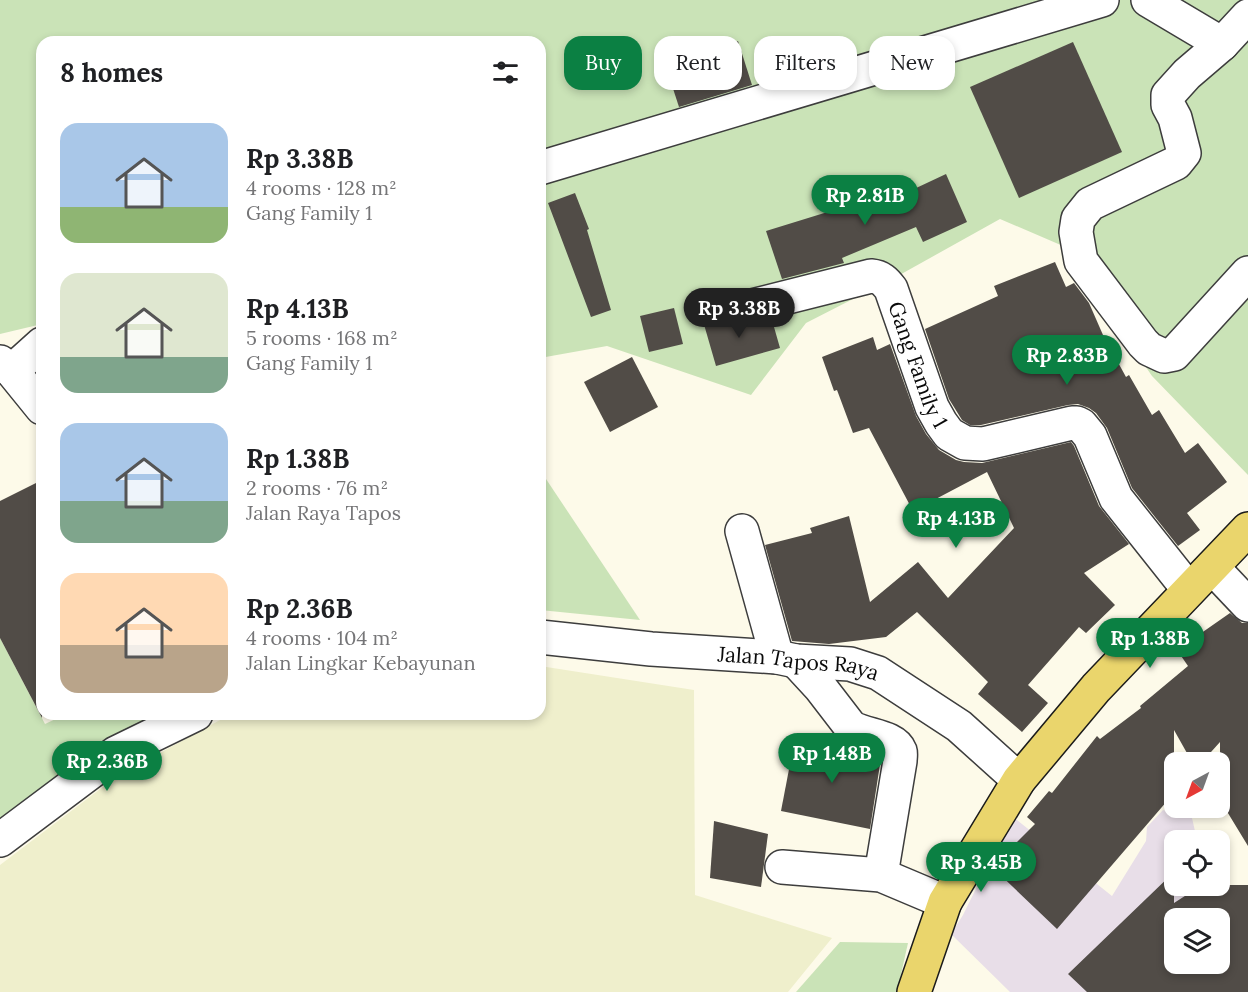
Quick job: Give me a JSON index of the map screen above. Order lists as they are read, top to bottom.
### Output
{
  "streets": {
    "street": ["Gang Family 1", "Jalan Tapos Raya"]
  },
  "north": "bottom left",
  "page": {
    "chip": [
      "Buy",
      "Rent",
      "Filters",
      "New"
    ],
    "heading": "8 homes",
    "list": [
      {
        "name": "Rp 3.38B",
        "note": "4 rooms · 128 m² · Gang Family 1"
      },
      {
        "name": "Rp 4.13B",
        "note": "5 rooms · 168 m² · Gang Family 1"
      },
      {
        "name": "Rp 1.38B",
        "note": "2 rooms · 76 m² · Jalan Raya Tapos"
      },
      {
        "name": "Rp 2.36B",
        "note": "4 rooms · 104 m² · Jalan Lingkar Kebayunan"
      }
    ],
    "price": [
      "Rp 2.81B",
      "Rp 3.38B",
      "Rp 2.83B",
      "Rp 4.13B",
      "Rp 1.38B",
      "Rp 1.48B",
      "Rp 2.36B",
      "Rp 3.45B"
    ]
  }
}
